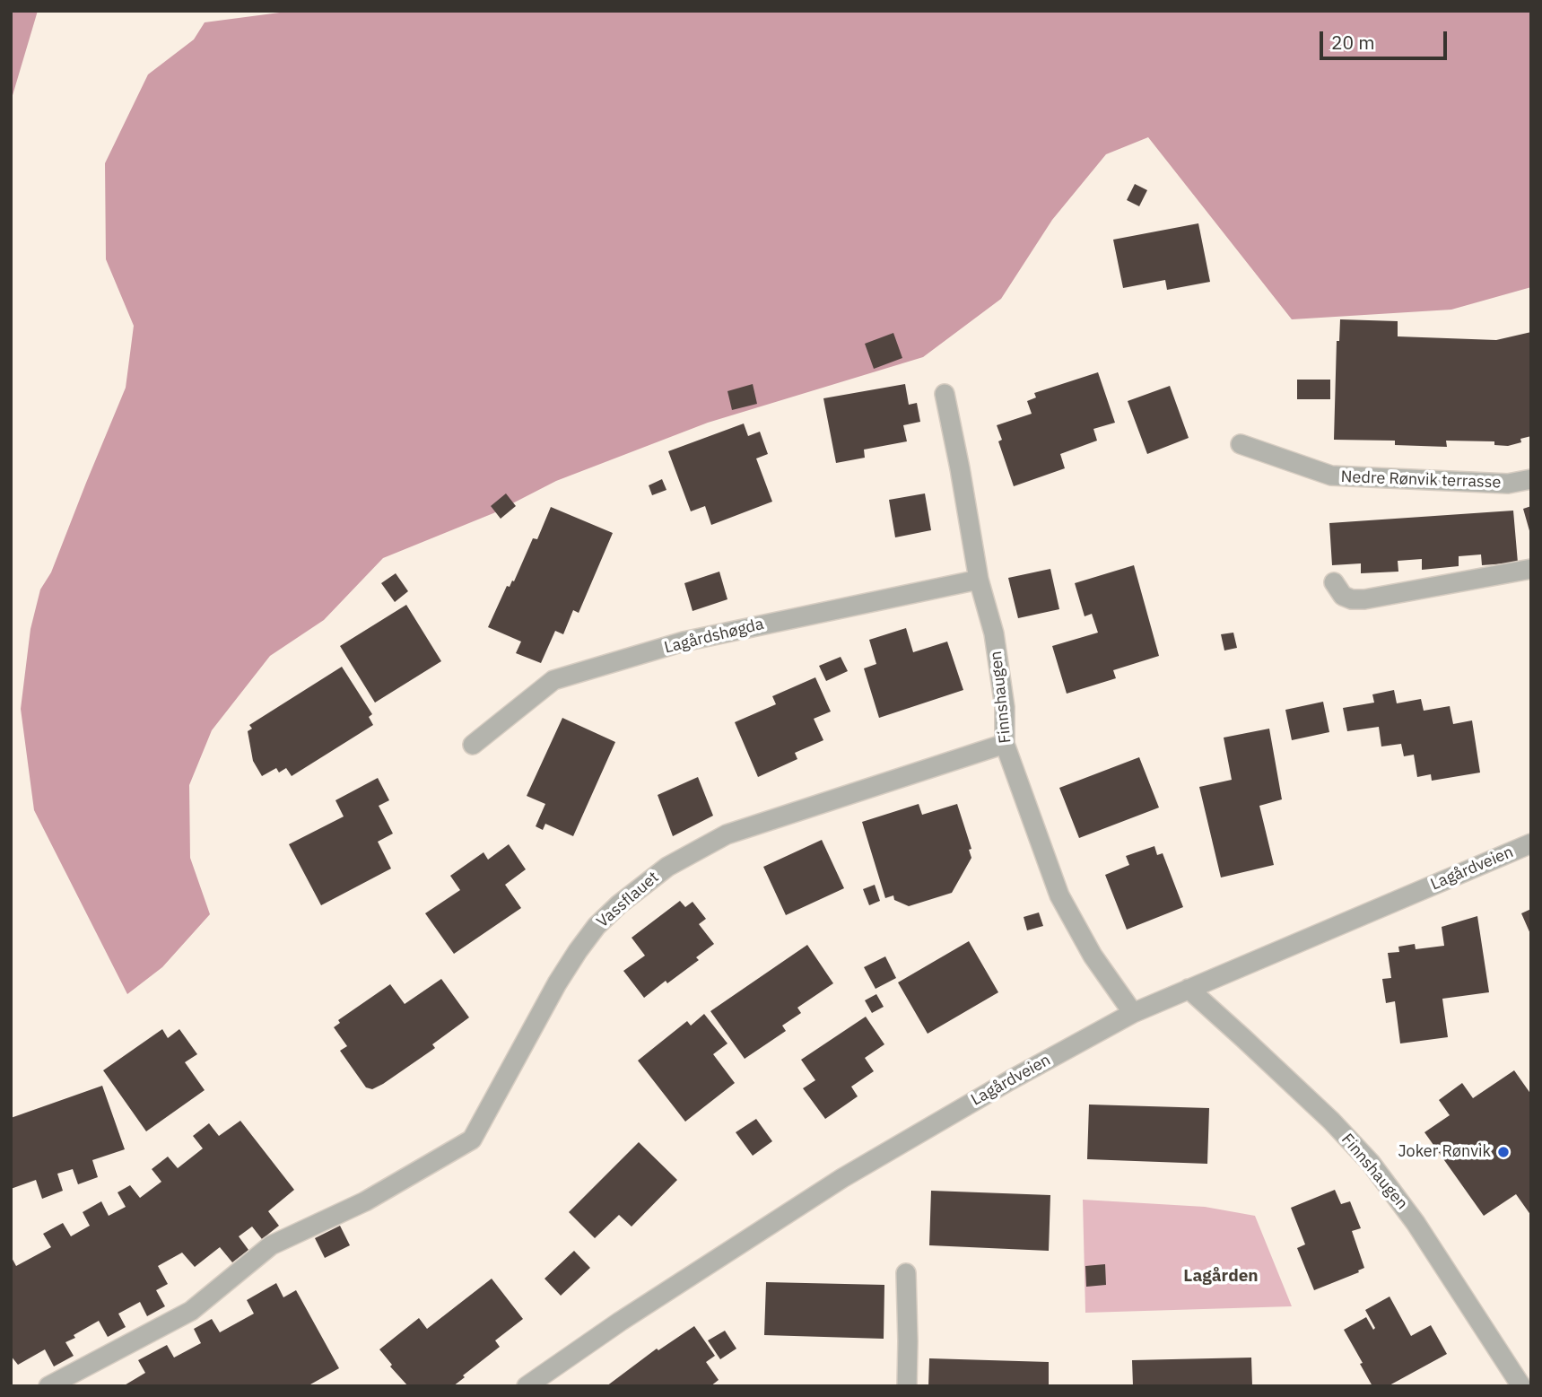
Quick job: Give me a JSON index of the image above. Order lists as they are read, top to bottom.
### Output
{
  "streets": {
    "street": [
      "Nedre Rønvik terrasse",
      "Lagårdshøgda",
      "Finnshaugen",
      "Lagårdveien",
      "Vassflauet"
    ]
  },
  "crossings": [
    ["Lagårdshøgda", "Finnshaugen"],
    ["Finnshaugen", "Lagårdveien"],
    ["Finnshaugen", "Vassflauet"]
  ],
  "districts": ["Lagården"],
  "places": ["Joker Rønvik"],
  "scale_bar": "20 m"
}
